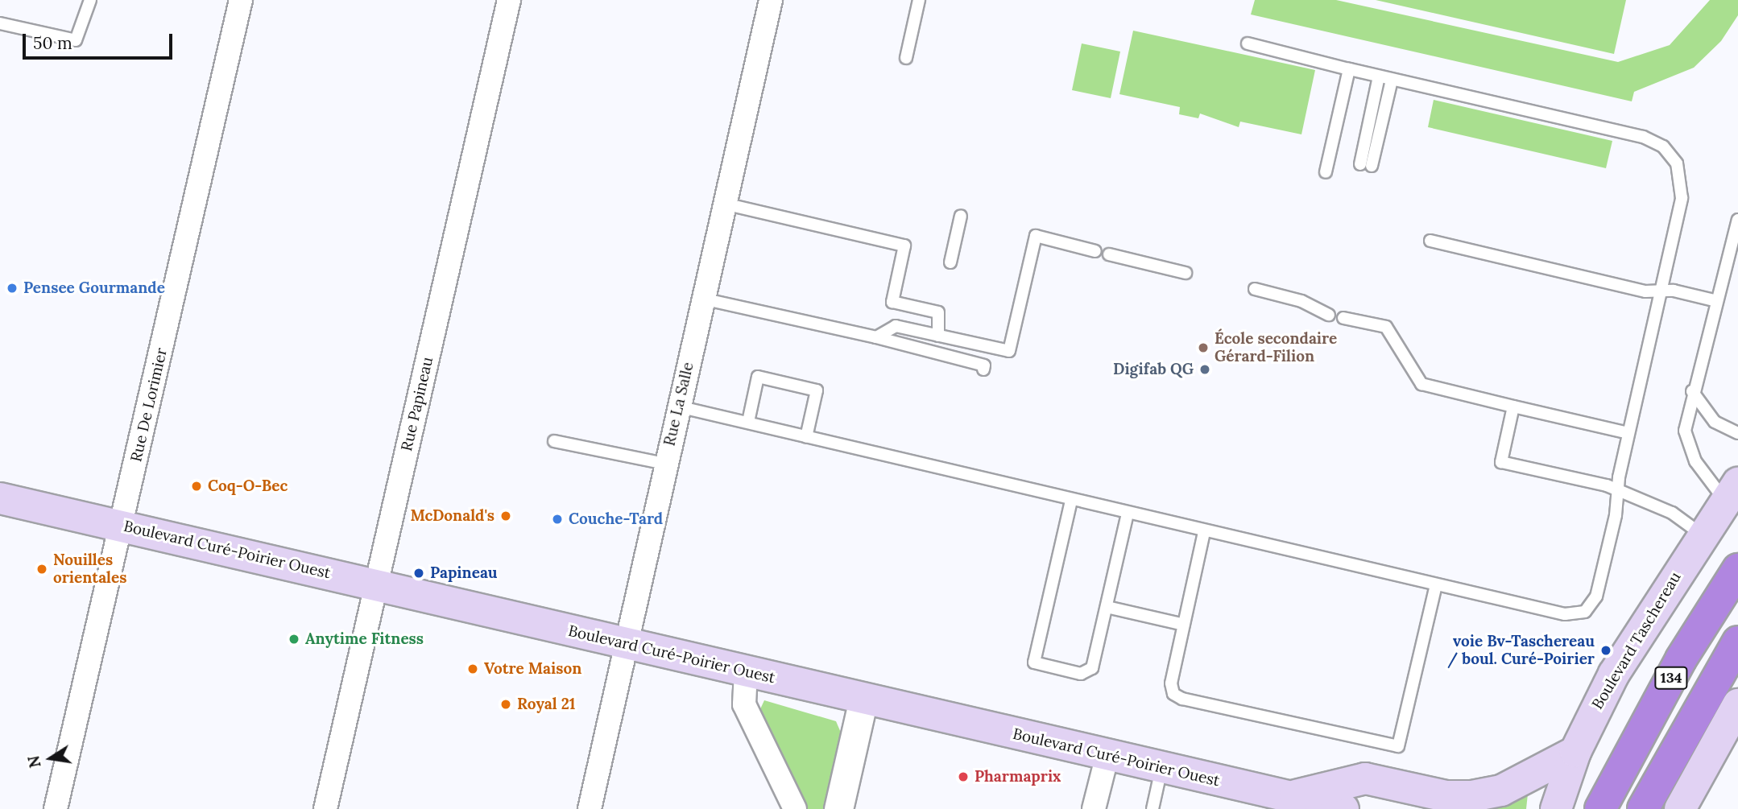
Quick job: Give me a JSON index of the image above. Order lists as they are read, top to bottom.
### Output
{
  "streets": {
    "highway": ["134"],
    "main road": ["Boulevard Curé-Poirier Ouest", "Boulevard Taschereau"],
    "street": ["Rue Papineau", "Rue La Salle", "Rue De Lorimier"]
  },
  "crossings": [
    ["Rue Papineau", "Boulevard Curé-Poirier Ouest"],
    ["Rue La Salle", "Boulevard Curé-Poirier Ouest"],
    ["Rue De Lorimier", "Boulevard Curé-Poirier Ouest"]
  ],
  "places": [
    "Pensee Gourmande",
    "École secondaire Gérard-Filion",
    "Digifab QG",
    "Coq-O-Bec",
    "McDonald's",
    "Couche-Tard",
    "Nouilles orientales",
    "Papineau",
    "Anytime Fitness",
    "voie Bv-Taschereau / boul. Curé-Poirier",
    "Votre Maison",
    "Royal 21",
    "Pharmaprix"
  ],
  "scale_bar": "50 m",
  "north": "left"
}
